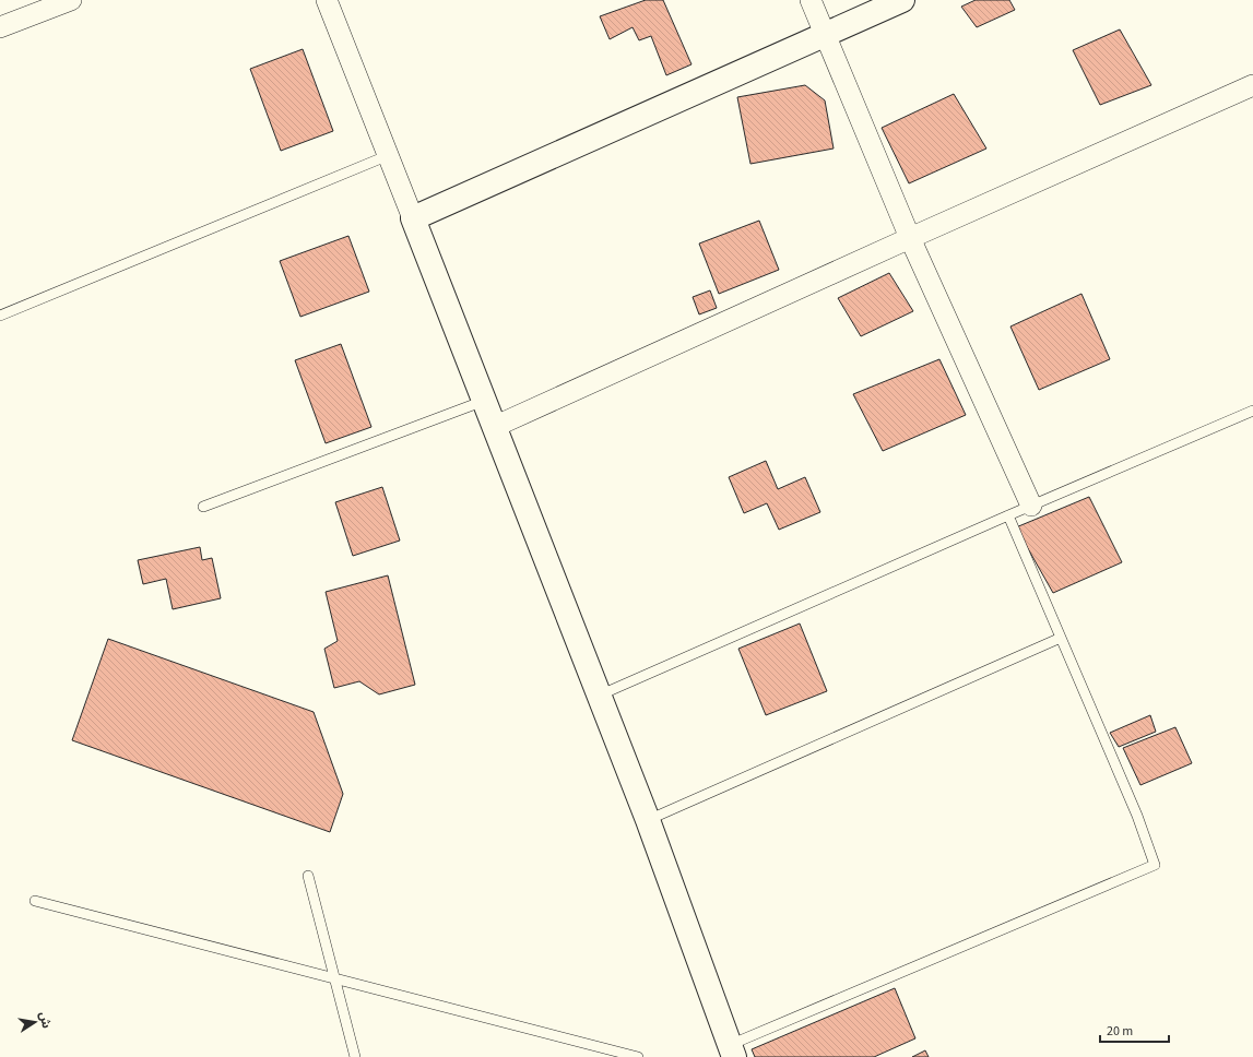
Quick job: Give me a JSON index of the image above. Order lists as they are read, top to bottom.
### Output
{
  "scale_bar": "20 m",
  "north": "right"
}
